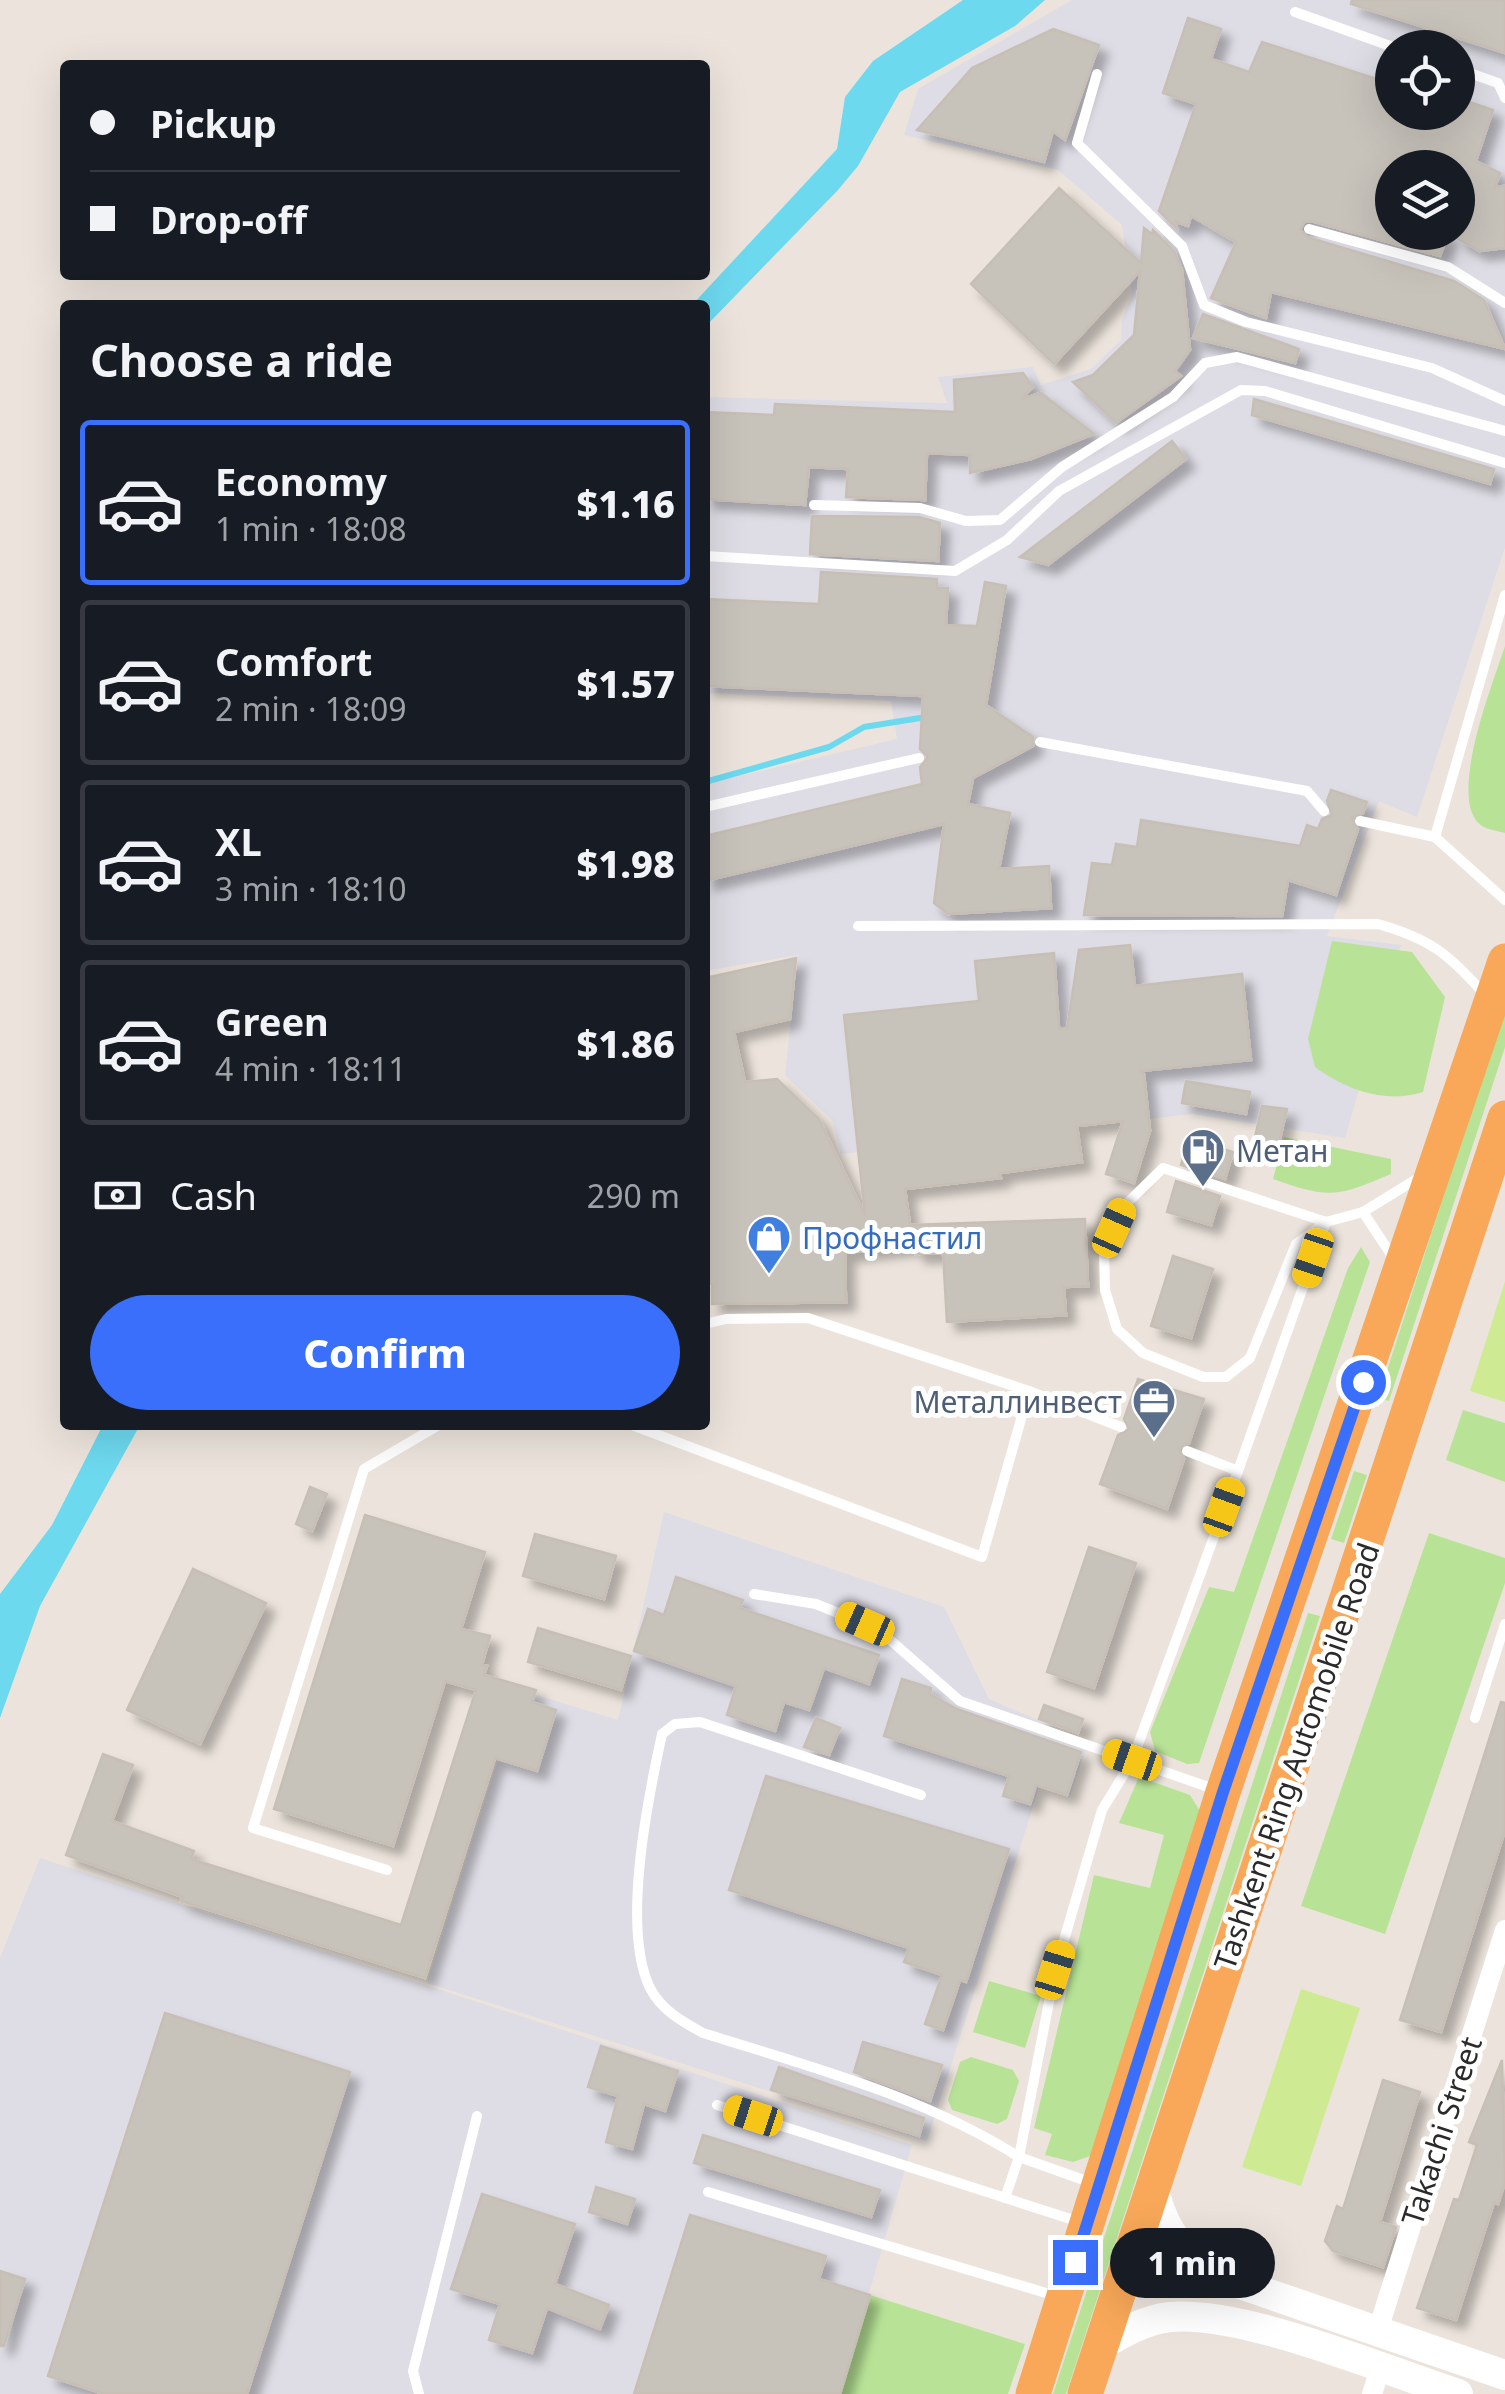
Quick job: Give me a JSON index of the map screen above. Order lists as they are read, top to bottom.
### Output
{
  "streets": {
    "highway": ["Tashkent Ring Automobile Road"],
    "street": ["Takachi Street"]
  },
  "places": {
    "fuel station": ["Метан"],
    "shop": ["Профнастил"],
    "office": ["Металлинвест"]
  },
  "page": {
    "banner": ["Pickup", "Drop-off"],
    "heading": "Choose a ride",
    "list": [
      {
        "name": "Economy",
        "note": "1 min · 18:08",
        "value": "$1.16"
      },
      {
        "name": "Comfort",
        "note": "2 min · 18:09",
        "value": "$1.57"
      },
      {
        "name": "XL",
        "note": "3 min · 18:10",
        "value": "$1.98"
      },
      {
        "name": "Green",
        "note": "4 min · 18:11",
        "value": "$1.86"
      }
    ],
    "pay": ["Cash", "290 m"],
    "buttons": "Confirm",
    "bubble": "1 min"
  }
}
